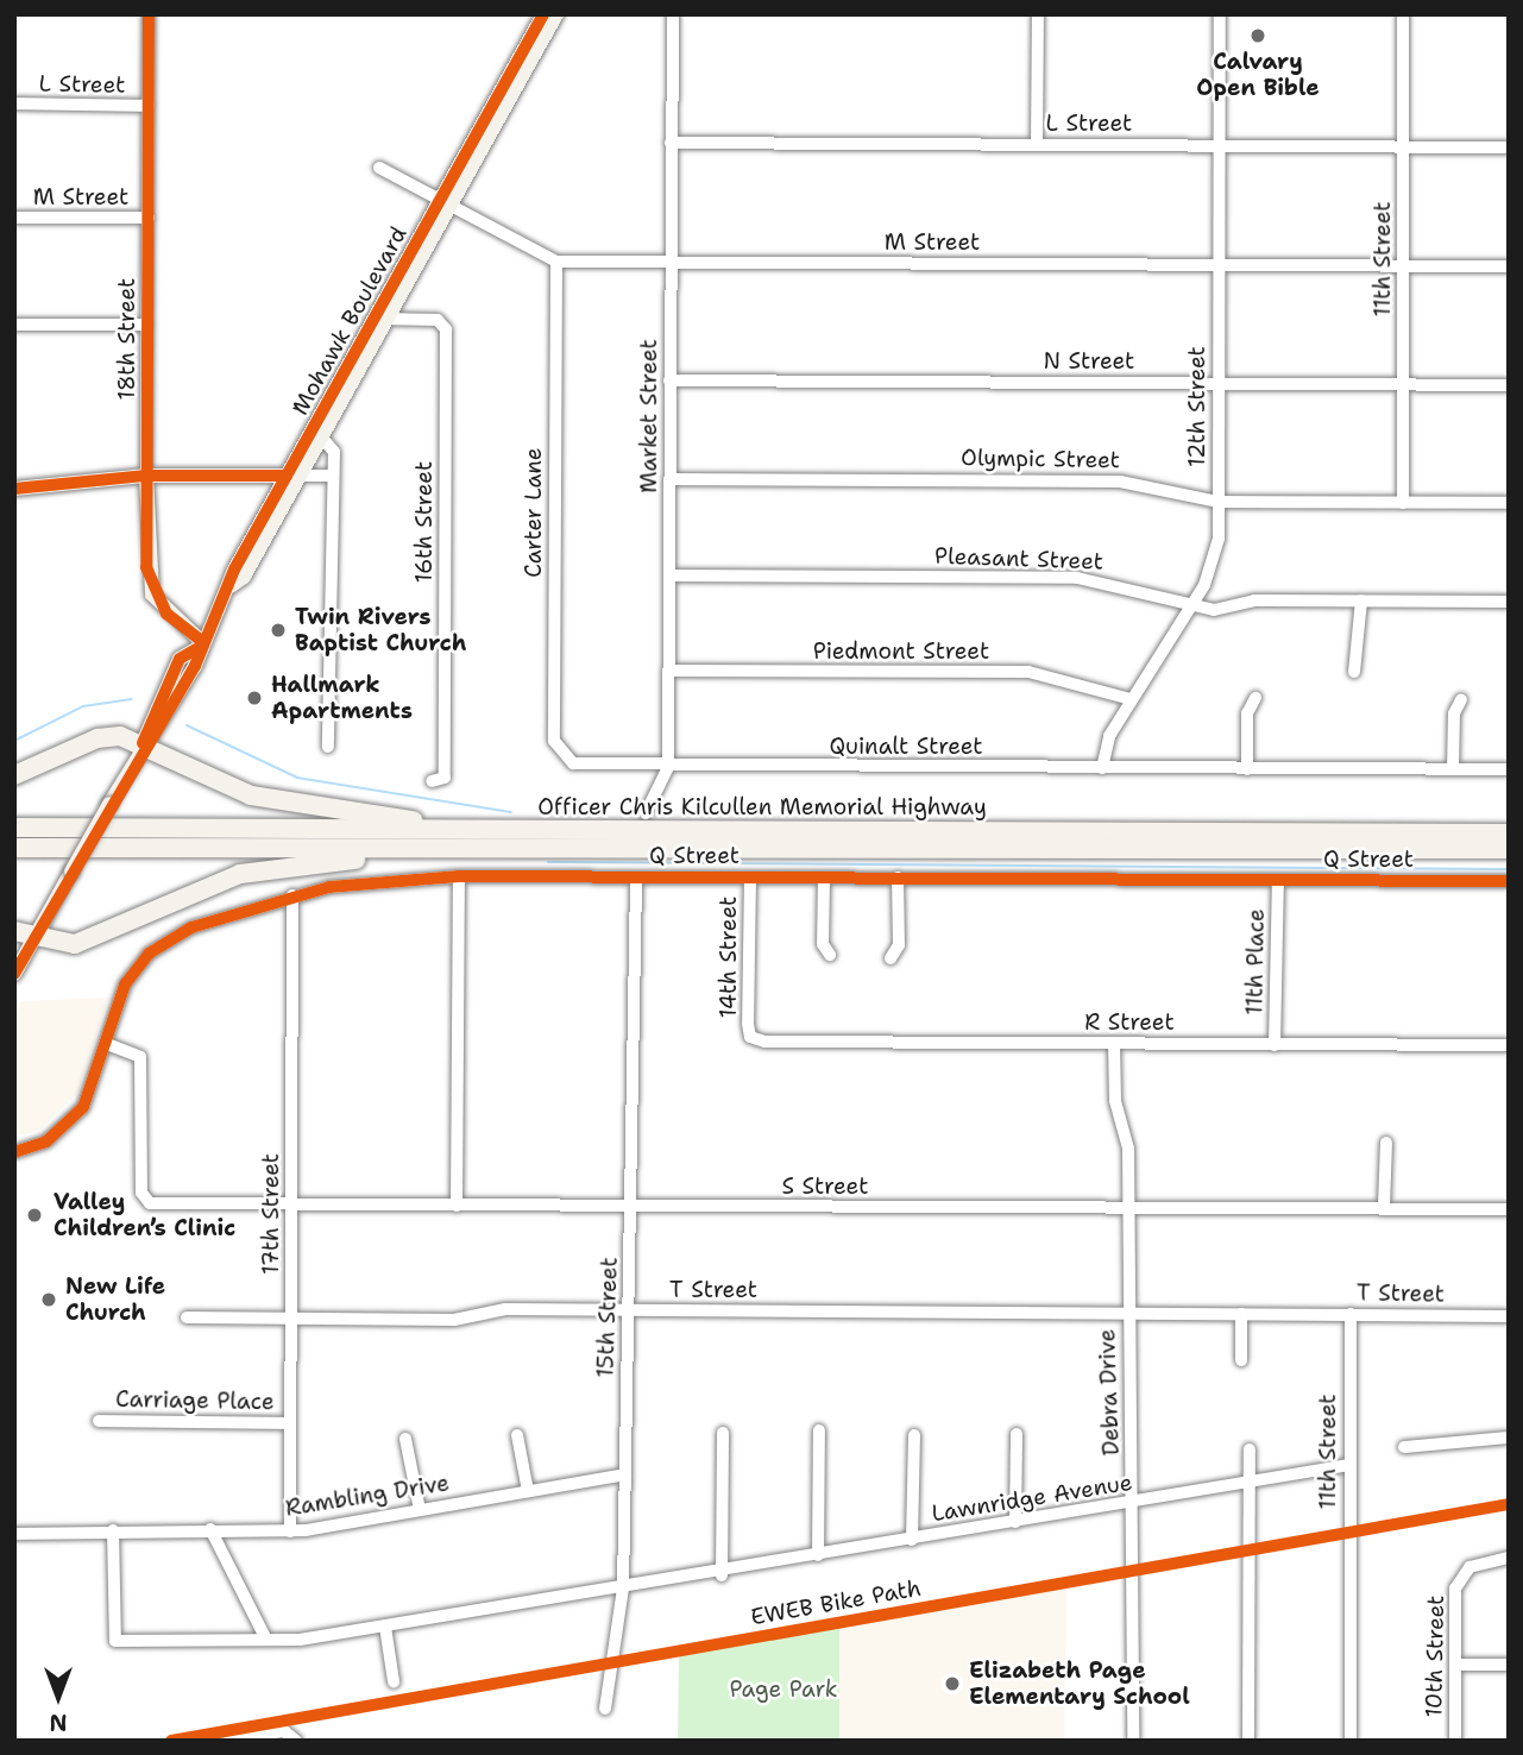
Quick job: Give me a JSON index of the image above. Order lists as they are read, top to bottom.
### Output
{
  "streets": {
    "highway": ["Officer Chris Kilcullen Memorial Highway"],
    "main road": ["Mohawk Boulevard", "18th Street"],
    "street": [
      "L Street",
      "M Street",
      "11th Street",
      "N Street",
      "12th Street",
      "Market Street",
      "Olympic Street",
      "Carter Lane",
      "16th Street",
      "Pleasant Street",
      "Piedmont Street",
      "Quinalt Street",
      "Q Street",
      "14th Street",
      "11th Place",
      "R Street",
      "S Street",
      "17th Street",
      "T Street",
      "15th Street",
      "Debra Drive",
      "Carriage Place",
      "Rambling Drive",
      "Lawnridge Avenue",
      "10th Street"
    ],
    "cycle path": ["EWEB Bike Path"]
  },
  "crossings": [
    ["L Street", "11th Street"],
    ["L Street", "18th Street"],
    ["L Street", "12th Street"],
    ["L Street", "Market Street"],
    ["M Street", "11th Street"],
    ["M Street", "Mohawk Boulevard"],
    ["M Street", "18th Street"],
    ["M Street", "12th Street"],
    ["M Street", "Market Street"],
    ["M Street", "Carter Lane"],
    ["11th Street", "N Street"],
    ["11th Street", "Olympic Street"],
    ["11th Street", "T Street"],
    ["11th Street", "Lawnridge Avenue"],
    ["Mohawk Boulevard", "18th Street"],
    ["Mohawk Boulevard", "16th Street"],
    ["N Street", "12th Street"],
    ["N Street", "Market Street"],
    ["12th Street", "Olympic Street"],
    ["12th Street", "Pleasant Street"],
    ["12th Street", "Piedmont Street"],
    ["12th Street", "Quinalt Street"],
    ["Market Street", "Olympic Street"],
    ["Market Street", "Pleasant Street"],
    ["Market Street", "Piedmont Street"],
    ["Market Street", "Quinalt Street"],
    ["Carter Lane", "Quinalt Street"],
    ["Q Street", "14th Street"],
    ["Q Street", "11th Place"],
    ["Q Street", "S Street"],
    ["Q Street", "17th Street"],
    ["Q Street", "15th Street"],
    ["14th Street", "R Street"],
    ["11th Place", "R Street"],
    ["R Street", "Debra Drive"],
    ["S Street", "17th Street"],
    ["S Street", "15th Street"],
    ["S Street", "Debra Drive"],
    ["17th Street", "T Street"],
    ["17th Street", "Carriage Place"],
    ["17th Street", "Rambling Drive"],
    ["T Street", "15th Street"],
    ["T Street", "Debra Drive"],
    ["15th Street", "Rambling Drive"],
    ["15th Street", "Lawnridge Avenue"],
    ["Debra Drive", "Lawnridge Avenue"],
    ["Rambling Drive", "Lawnridge Avenue"]
  ],
  "parks": ["Page Park"],
  "places": [
    "Calvary Open Bible",
    "Twin Rivers Baptist Church",
    "Hallmark Apartments",
    "Valley Children’s Clinic",
    "New Life Church",
    "Elizabeth Page Elementary School"
  ],
  "north": "bottom"
}
